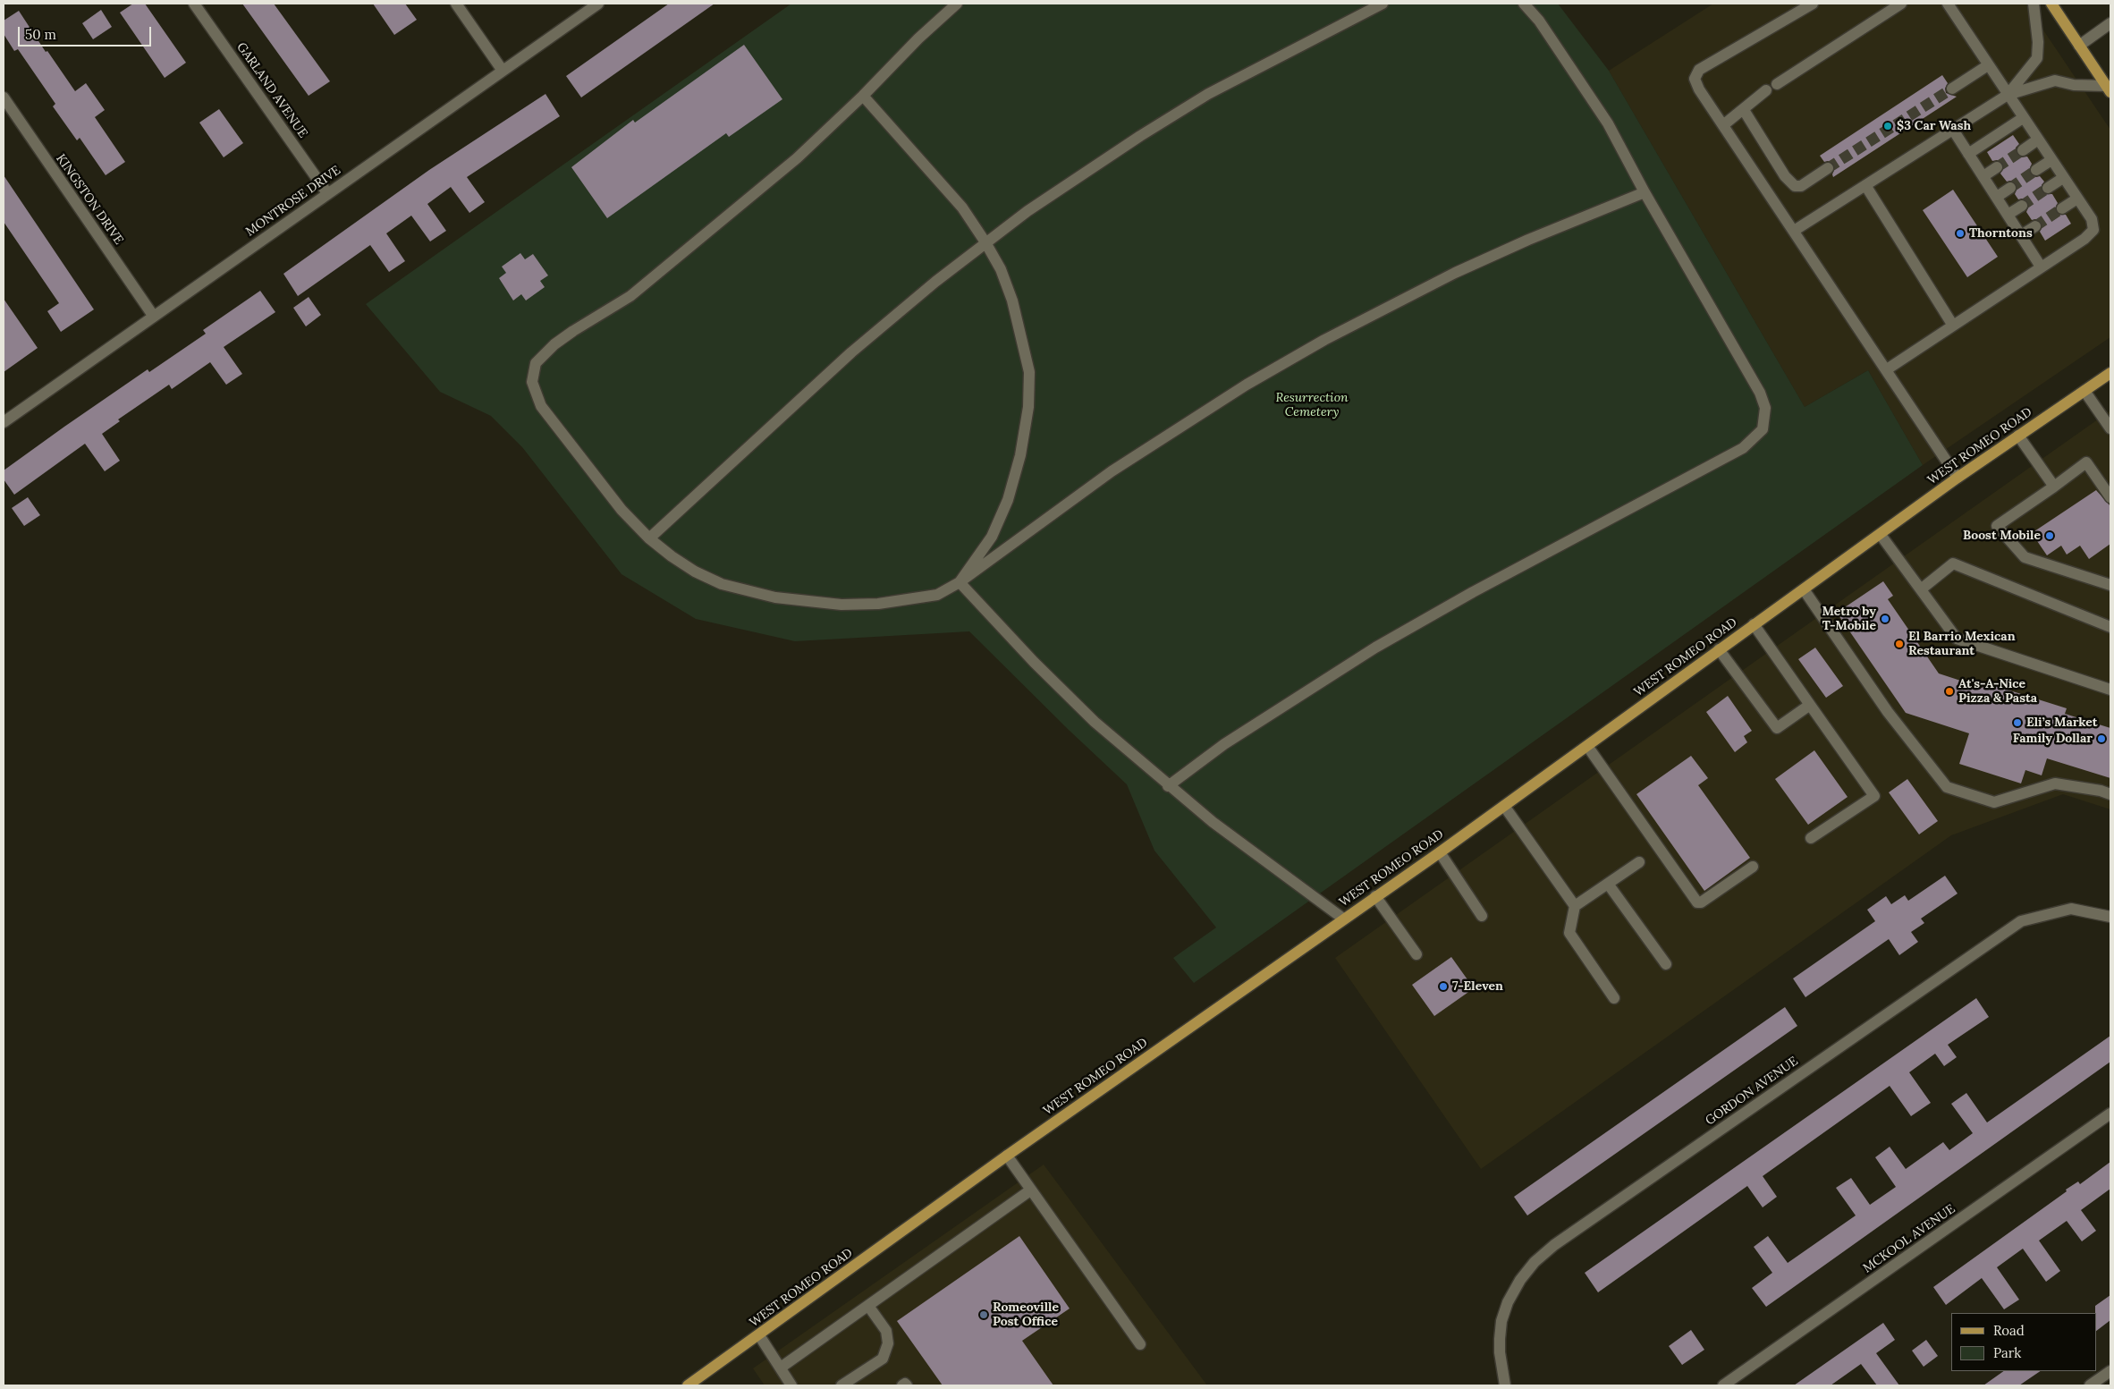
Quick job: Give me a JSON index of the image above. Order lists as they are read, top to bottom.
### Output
{
  "streets": {
    "main road": ["WEST ROMEO ROAD"],
    "street": [
      "GARLAND AVENUE",
      "KINGSTON DRIVE",
      "MONTROSE DRIVE",
      "GORDON AVENUE",
      "MCKOOL AVENUE"
    ]
  },
  "crossings": [
    ["GARLAND AVENUE", "MONTROSE DRIVE"],
    ["KINGSTON DRIVE", "MONTROSE DRIVE"]
  ],
  "parks": ["Resurrection Cemetery"],
  "places": [
    "$3 Car Wash",
    "Thorntons",
    "Boost Mobile",
    "Metro by T-Mobile",
    "El Barrio Mexican Restaurant",
    "At's-A-Nice Pizza & Pasta",
    "Eli’s Market",
    "Family Dollar",
    "7-Eleven",
    "Romeoville Post Office"
  ],
  "legend": ["Road", "Park"],
  "scale_bar": "50 m"
}
